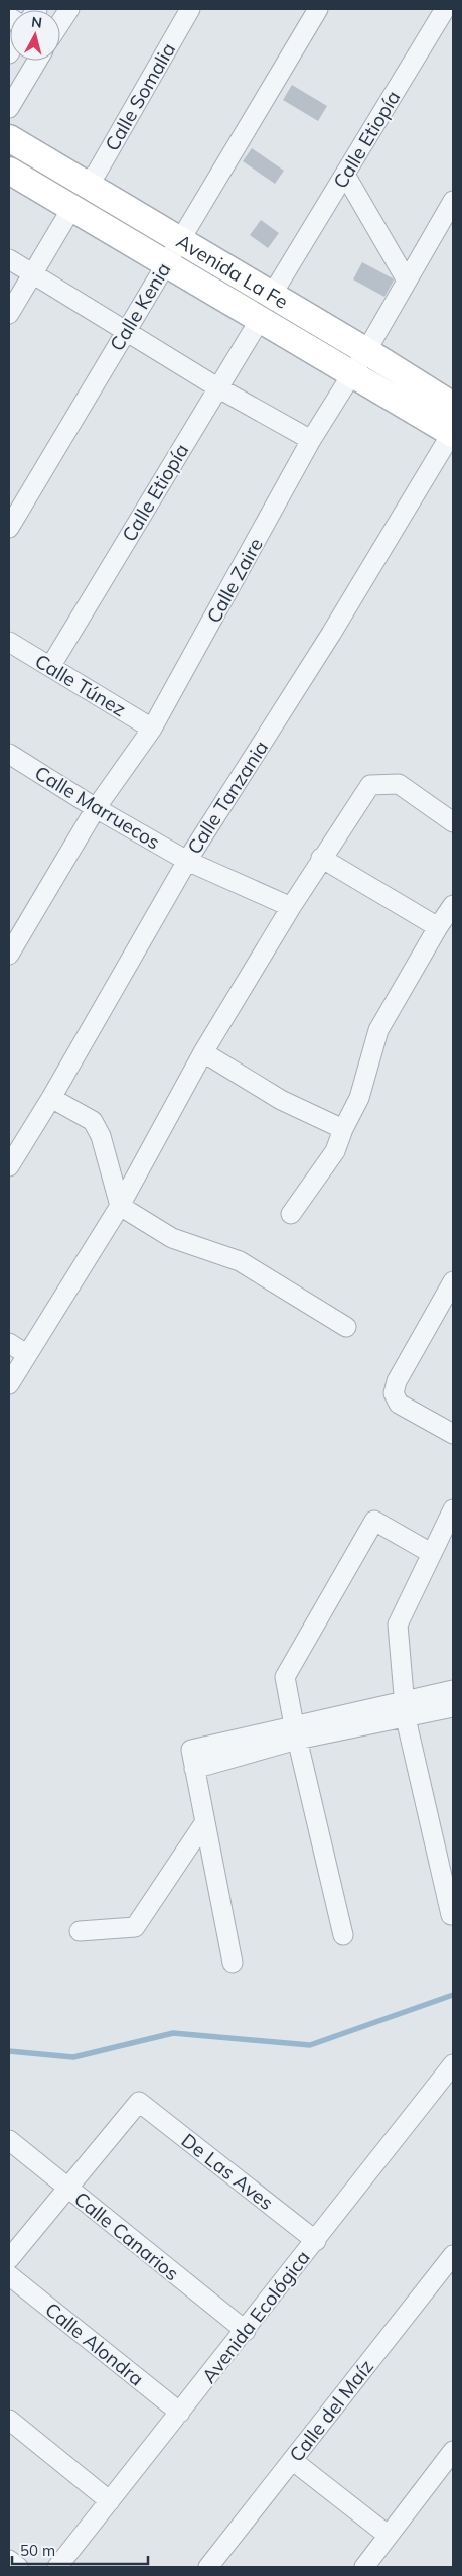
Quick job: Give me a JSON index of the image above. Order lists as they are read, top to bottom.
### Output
{
  "streets": {
    "street": [
      "Calle Somalia",
      "Calle Etiopía",
      "Avenida La Fe",
      "Calle Kenia",
      "Calle Zaire",
      "Calle Túnez",
      "Calle Tanzania",
      "Calle Marruecos",
      "De Las Aves",
      "Calle Canarios",
      "Avenida Ecológica",
      "Calle Alondra",
      "Calle del Maíz"
    ]
  },
  "crossings": [
    ["Calle Somalia", "Avenida La Fe"],
    ["Calle Etiopía", "Avenida La Fe"],
    ["Calle Etiopía", "Calle Túnez"],
    ["Avenida La Fe", "Calle Kenia"],
    ["Avenida La Fe", "Calle Zaire"],
    ["Avenida La Fe", "Calle Tanzania"],
    ["Calle Zaire", "Calle Túnez"],
    ["Calle Zaire", "Calle Marruecos"],
    ["Calle Tanzania", "Calle Marruecos"],
    ["De Las Aves", "Calle Canarios"],
    ["De Las Aves", "Avenida Ecológica"],
    ["Calle Canarios", "Avenida Ecológica"],
    ["Avenida Ecológica", "Calle Alondra"]
  ],
  "scale_bar": "50 m",
  "north": "top"
}
